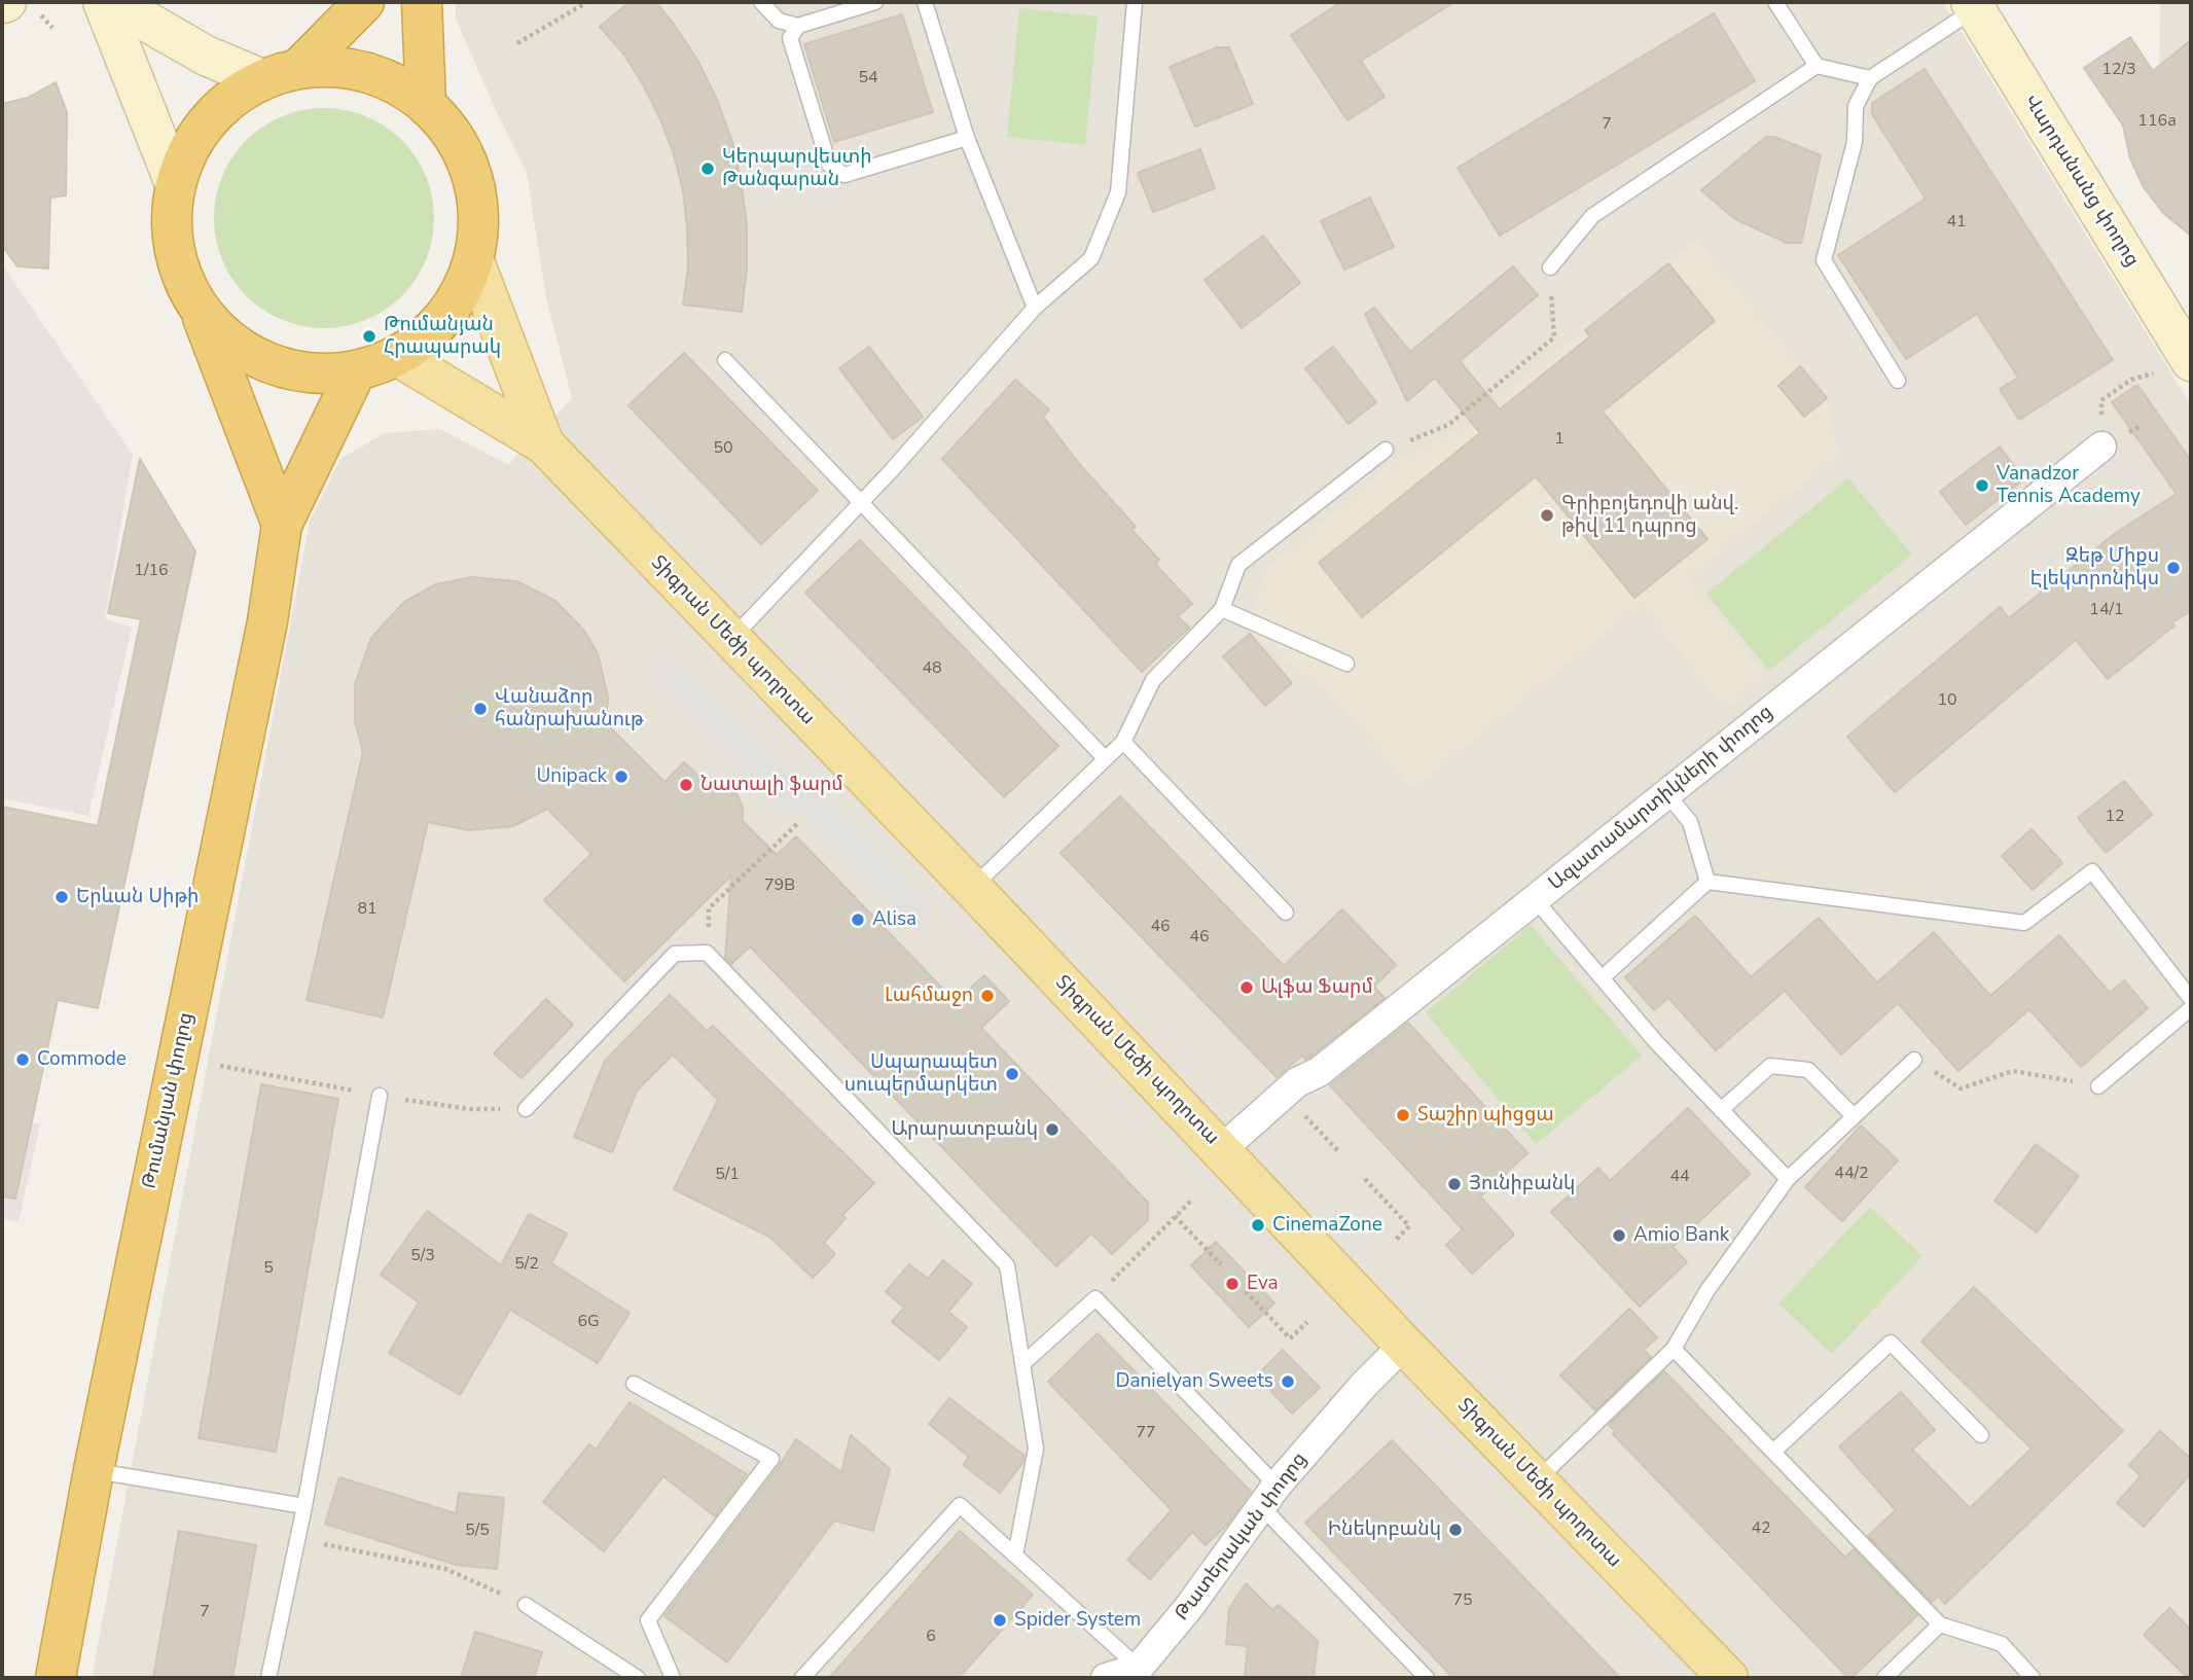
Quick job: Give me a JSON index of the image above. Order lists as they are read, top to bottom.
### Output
{
  "streets": {
    "highway": ["Թումանյան փողոց"],
    "main road": ["Տիգրան Մեծի պողոտա"],
    "street": ["Վարդանանց փողոց", "Ազատամարտիկների փողոց", "Թատերական փողոց"]
  },
  "crossings": [
    ["Տիգրան Մեծի պողոտա", "Ազատամարտիկների փողոց"],
    ["Տիգրան Մեծի պողոտա", "Թատերական փողոց"]
  ],
  "places": [
    "Կերպարվեստի Թանգարան",
    "Թումանյան Հրապարակ",
    "Vanadzor Tennis Academy",
    "Գրիբոյեդովի անվ. թիվ 11 դպրոց",
    "Զեթ Միքս Էլեկտրոնիկս",
    "Վանաձոր հանրախանութ",
    "Unipack",
    "Նատալի ֆարմ",
    "Երևան Սիթի",
    "Alisa",
    "Ալֆա Ֆարմ",
    "Լահմաջո",
    "Commode",
    "Սպարապետ սուպերմարկետ",
    "Տաշիր պիցցա",
    "Արարատբանկ",
    "Յունիբանկ",
    "CinemaZone",
    "Amio Bank",
    "Eva",
    "Danielyan Sweets",
    "Ինեկոբանկ",
    "Spider System"
  ],
  "house_numbers": [
    "12/3",
    "54",
    "116a",
    "7",
    "41",
    "1",
    "50",
    "1/16",
    "14/1",
    "48",
    "10",
    "12",
    "79B",
    "81",
    "46",
    "46",
    "44/2",
    "5/1",
    "44",
    "5/3",
    "5/2",
    "5",
    "6G",
    "77",
    "42",
    "5/5",
    "75",
    "7",
    "6"
  ]
}
